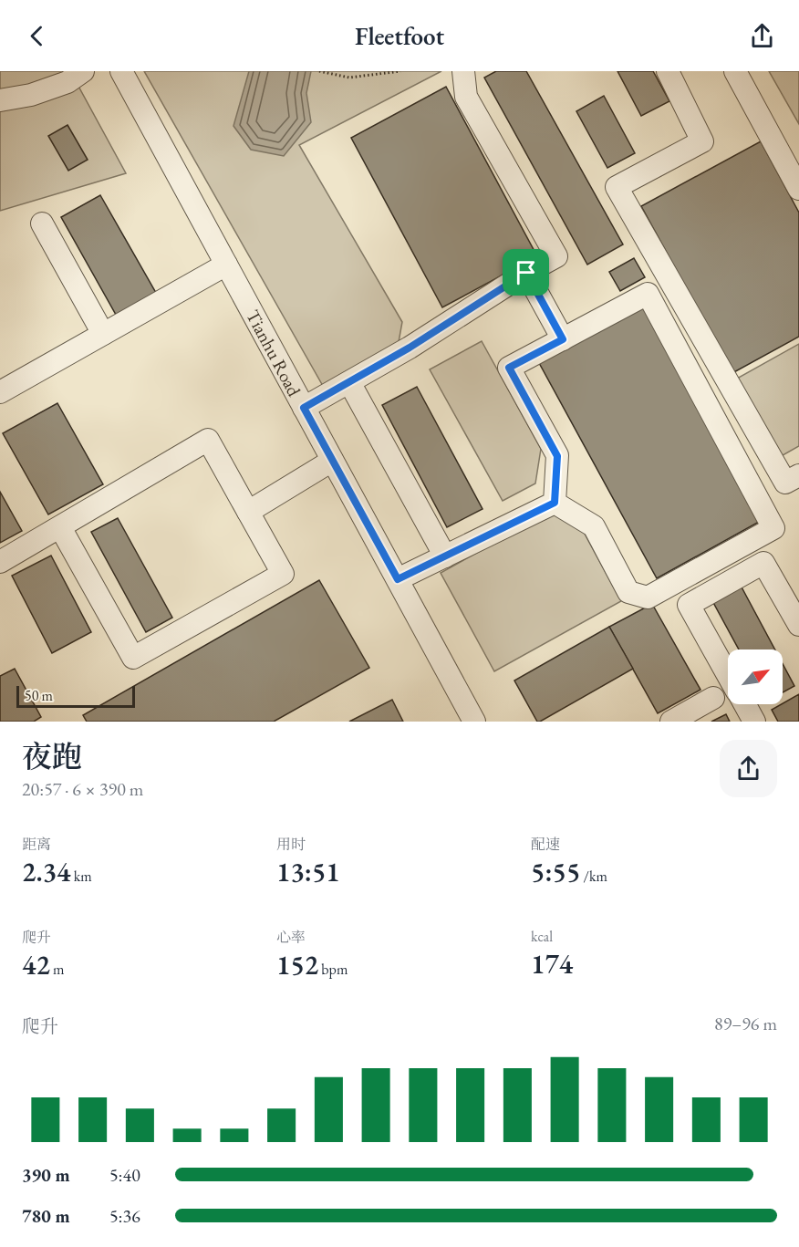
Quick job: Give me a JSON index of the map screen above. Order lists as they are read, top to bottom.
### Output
{
  "streets": {
    "street": ["Tianhu Road"]
  },
  "scale_bar": "50 m",
  "north": "top right",
  "page": {
    "header": "Fleetfoot",
    "scale": "50 m",
    "heading": ["夜跑", "20:57 · 6 × 390 m"],
    "stats": [
      ["距离", "2.34 km"],
      ["用时", "13:51"],
      ["配速", "5:55 /km"],
      ["爬升", "42 m"],
      ["心率", "152 bpm"],
      ["kcal", "174"]
    ],
    "chart": ["爬升", "89–96 m"],
    "list": [
      {
        "name": "390 m",
        "note": "5:40"
      },
      {
        "name": "780 m",
        "note": "5:36"
      }
    ]
  }
}
